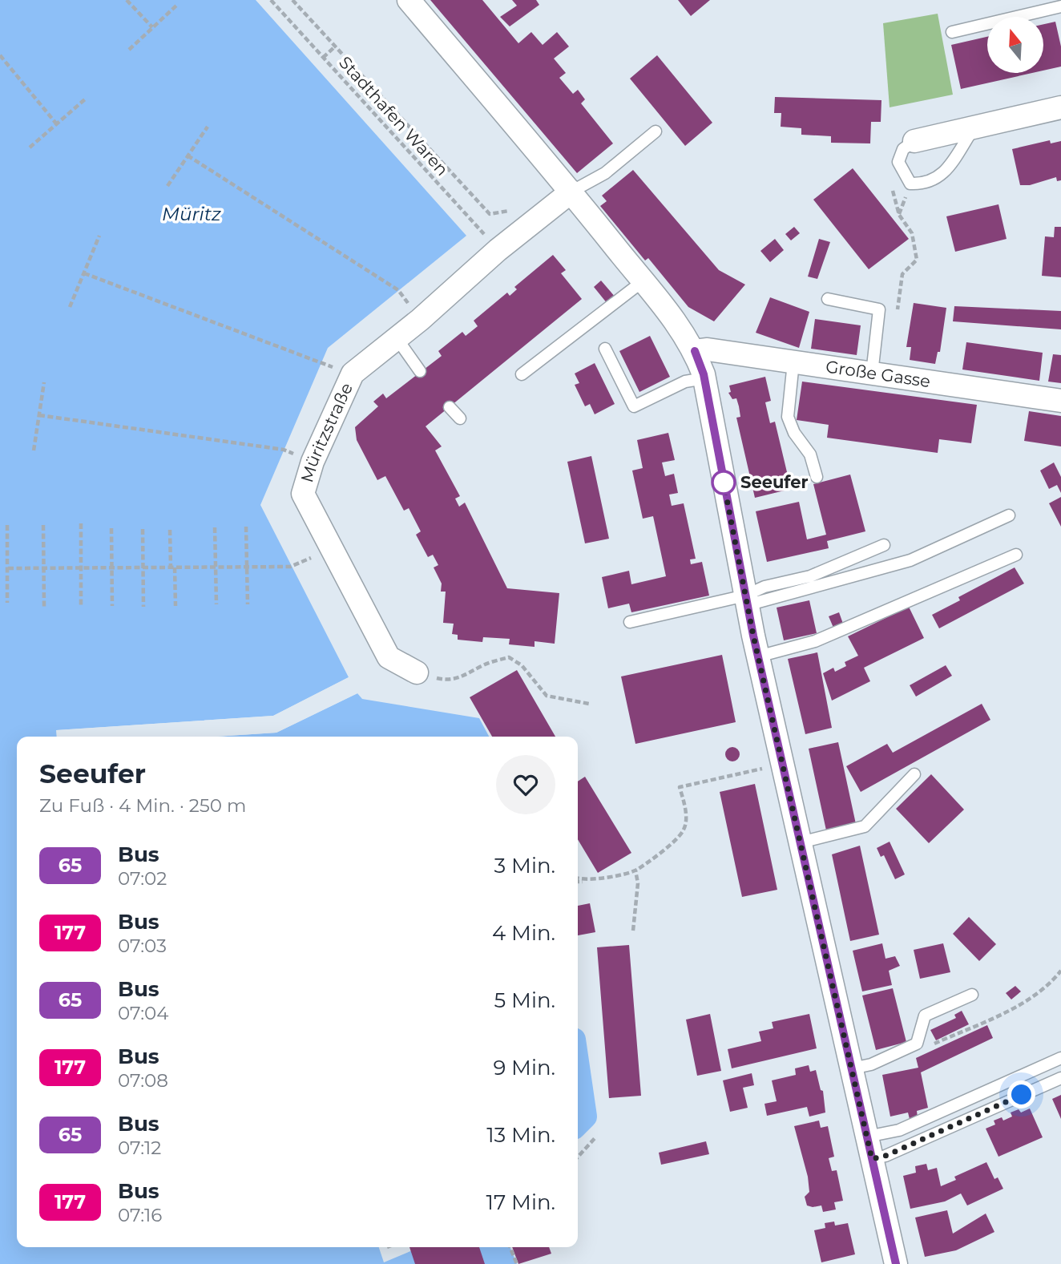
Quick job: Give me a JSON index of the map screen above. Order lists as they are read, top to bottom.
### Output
{
  "streets": {
    "street": ["Große Gasse", "Müritzstraße"],
    "path": ["Stadthafen Waren"]
  },
  "crossings": [
    ["Stadthafen Waren", "Müritzstraße"]
  ],
  "water": ["Müritz"],
  "places": ["Seeufer"],
  "lines": ["bus line 65"],
  "north": "top",
  "page": {
    "heading": ["Seeufer", "Zu Fuß · 4 Min. · 250 m"],
    "list": [
      {
        "mark": "65",
        "name": "Bus",
        "note": "07:02",
        "value": "3 Min."
      },
      {
        "mark": "177",
        "name": "Bus",
        "note": "07:03",
        "value": "4 Min."
      },
      {
        "mark": "65",
        "name": "Bus",
        "note": "07:04",
        "value": "5 Min."
      },
      {
        "mark": "177",
        "name": "Bus",
        "note": "07:08",
        "value": "9 Min."
      },
      {
        "mark": "65",
        "name": "Bus",
        "note": "07:12",
        "value": "13 Min."
      },
      {
        "mark": "177",
        "name": "Bus",
        "note": "07:16",
        "value": "17 Min."
      }
    ]
  }
}
